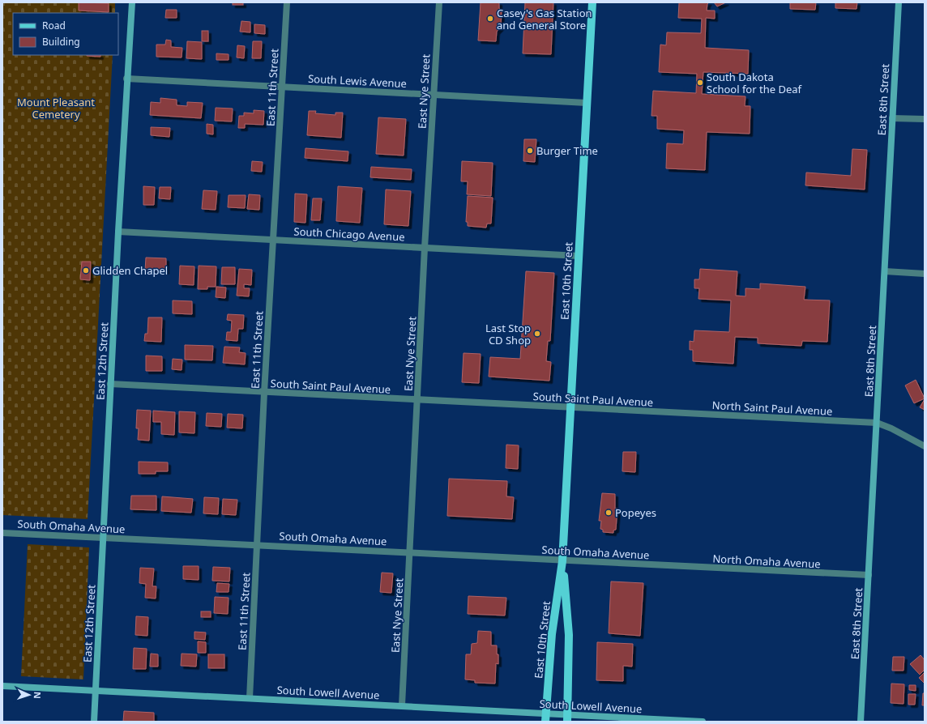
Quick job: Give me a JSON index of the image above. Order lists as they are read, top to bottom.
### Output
{
  "streets": {
    "main road": ["East 10th Street"],
    "street": [
      "South Lewis Avenue",
      "East 11th Street",
      "East Nye Street",
      "East 8th Street",
      "South Chicago Avenue",
      "East 12th Street",
      "South Saint Paul Avenue",
      "North Saint Paul Avenue",
      "South Omaha Avenue",
      "North Omaha Avenue",
      "South Lowell Avenue"
    ]
  },
  "crossings": [
    ["South Lewis Avenue", "East 11th Street"],
    ["South Lewis Avenue", "East Nye Street"],
    ["South Lewis Avenue", "East 10th Street"],
    ["South Lewis Avenue", "East 12th Street"],
    ["East 11th Street", "South Chicago Avenue"],
    ["East 11th Street", "South Saint Paul Avenue"],
    ["East 11th Street", "South Omaha Avenue"],
    ["East 11th Street", "South Lowell Avenue"],
    ["East Nye Street", "South Chicago Avenue"],
    ["East Nye Street", "South Saint Paul Avenue"],
    ["East Nye Street", "South Omaha Avenue"],
    ["East Nye Street", "South Lowell Avenue"],
    ["East 8th Street", "North Saint Paul Avenue"],
    ["East 8th Street", "North Omaha Avenue"],
    ["South Chicago Avenue", "East 10th Street"],
    ["South Chicago Avenue", "East 12th Street"],
    ["East 10th Street", "South Saint Paul Avenue"],
    ["East 10th Street", "South Omaha Avenue"],
    ["East 10th Street", "South Lowell Avenue"],
    ["East 12th Street", "South Saint Paul Avenue"],
    ["East 12th Street", "South Omaha Avenue"],
    ["East 12th Street", "South Lowell Avenue"],
    ["South Saint Paul Avenue", "North Saint Paul Avenue"],
    ["South Omaha Avenue", "North Omaha Avenue"]
  ],
  "parks": ["Mount Pleasant Cemetery"],
  "places": [
    "Casey's Gas Station and General Store",
    "South Dakota School for the Deaf",
    "Burger Time",
    "Glidden Chapel",
    "Last Stop CD Shop",
    "Popeyes"
  ],
  "legend": ["Road", "Building"],
  "north": "right"
}
